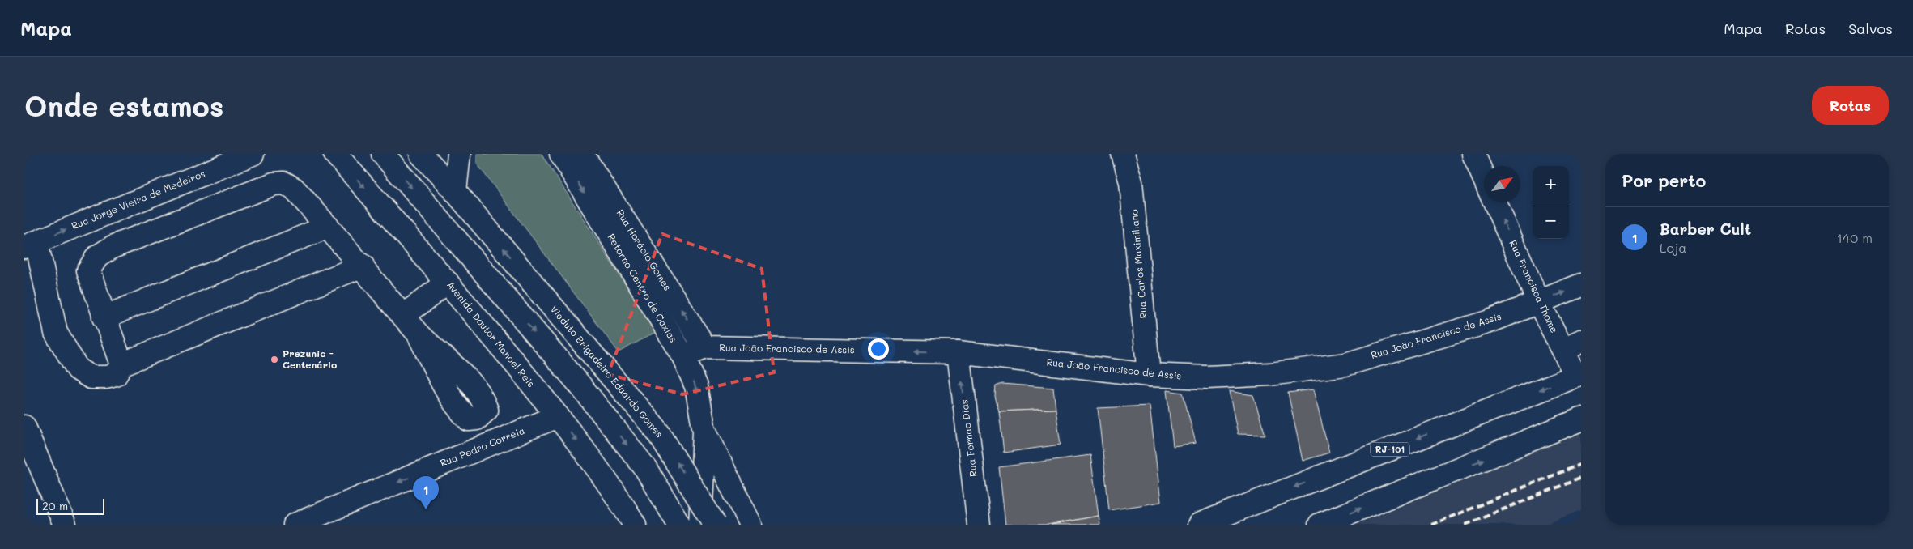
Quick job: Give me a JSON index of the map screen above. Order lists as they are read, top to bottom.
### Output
{
  "streets": {
    "street": [
      "Rua Jorge Vieira de Medeiros",
      "Rua Horácio Gomes",
      "Rua Carlos Maximiliano",
      "Rua Francisca Thome",
      "Retorno Centro de Caxias",
      "Avenida Doutor Manoel Reis",
      "Rua Joāo Francisco de Assis",
      "Viaduto Brigadeiro Eduardo Gomes",
      "Rua Fernao Dias",
      "Rua Pedro Correia",
      "RJ-101"
    ]
  },
  "crossings": [
    ["Rua Horácio Gomes", "Rua Joāo Francisco de Assis"],
    ["Rua Carlos Maximiliano", "Rua Joāo Francisco de Assis"],
    ["Rua Francisca Thome", "Rua Joāo Francisco de Assis"],
    ["Rua Francisca Thome", "RJ-101"],
    ["Retorno Centro de Caxias", "Rua Joāo Francisco de Assis"],
    ["Avenida Doutor Manoel Reis", "Rua Pedro Correia"],
    ["Rua Joāo Francisco de Assis", "Rua Fernao Dias"]
  ],
  "one_way": ["Rua Francisca Thome", "Rua Fernao Dias", "Rua Pedro Correia"],
  "places": ["Prezunic - Centenário"],
  "scale_bar": "20 m",
  "north": "top right",
  "page": {
    "header": "Mapa",
    "nav": ["Mapa", "Rotas", "Salvos"],
    "buttons": "Rotas",
    "title": "Onde estamos",
    "heading": "Por perto",
    "map_buttons": ["+", "−"],
    "list": [
      {
        "mark": "1",
        "name": "Barber Cult",
        "note": "Loja",
        "value": "140 m"
      }
    ],
    "pins": "1",
    "scale": "20 m"
  }
}
